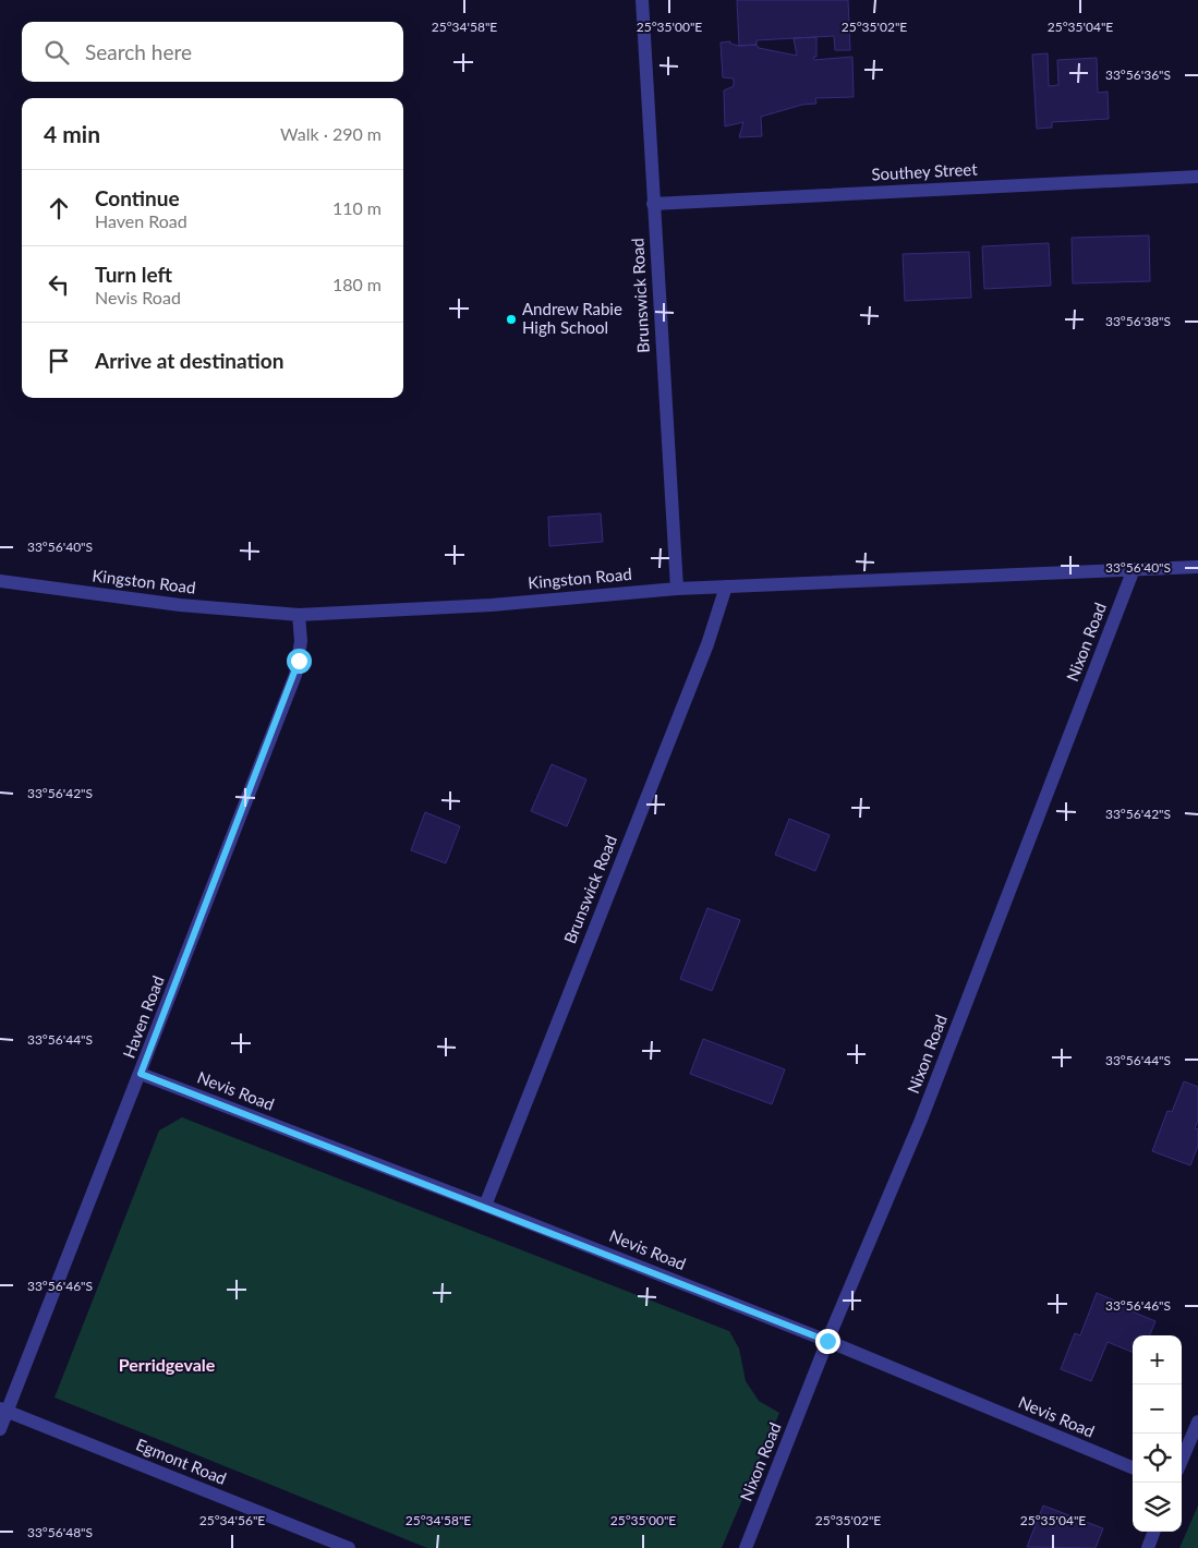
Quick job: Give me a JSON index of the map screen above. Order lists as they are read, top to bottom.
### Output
{
  "streets": {
    "street": [
      "Southey Street",
      "Brunswick Road",
      "Kingston Road",
      "Nixon Road",
      "Haven Road",
      "Nevis Road",
      "Egmont Road"
    ]
  },
  "crossings": [
    ["Southey Street", "Brunswick Road"],
    ["Brunswick Road", "Kingston Road"],
    ["Brunswick Road", "Nevis Road"],
    ["Kingston Road", "Nixon Road"],
    ["Kingston Road", "Haven Road"],
    ["Nixon Road", "Nevis Road"],
    ["Haven Road", "Nevis Road"],
    ["Haven Road", "Egmont Road"]
  ],
  "districts": ["Perridgevale"],
  "places": ["Andrew Rabie High School"],
  "page": {
    "search": "Search here",
    "heading": ["4 min", "Walk · 290 m"],
    "list": [
      ["Continue", "Haven Road", "110 m"],
      ["Turn left", "Nevis Road", "180 m"],
      "Arrive at destination"
    ],
    "map_buttons": ["+", "−"]
  },
  "coordinates": [
    "25°34'58\"E",
    "25°35'00\"E",
    "25°35'02\"E",
    "25°35'04\"E",
    "33°56'36\"S",
    "33°56'38\"S",
    "33°56'40\"S",
    "33°56'42\"S",
    "33°56'44\"S",
    "33°56'46\"S",
    "25°34'56\"E",
    "33°56'48\"S"
  ]
}
